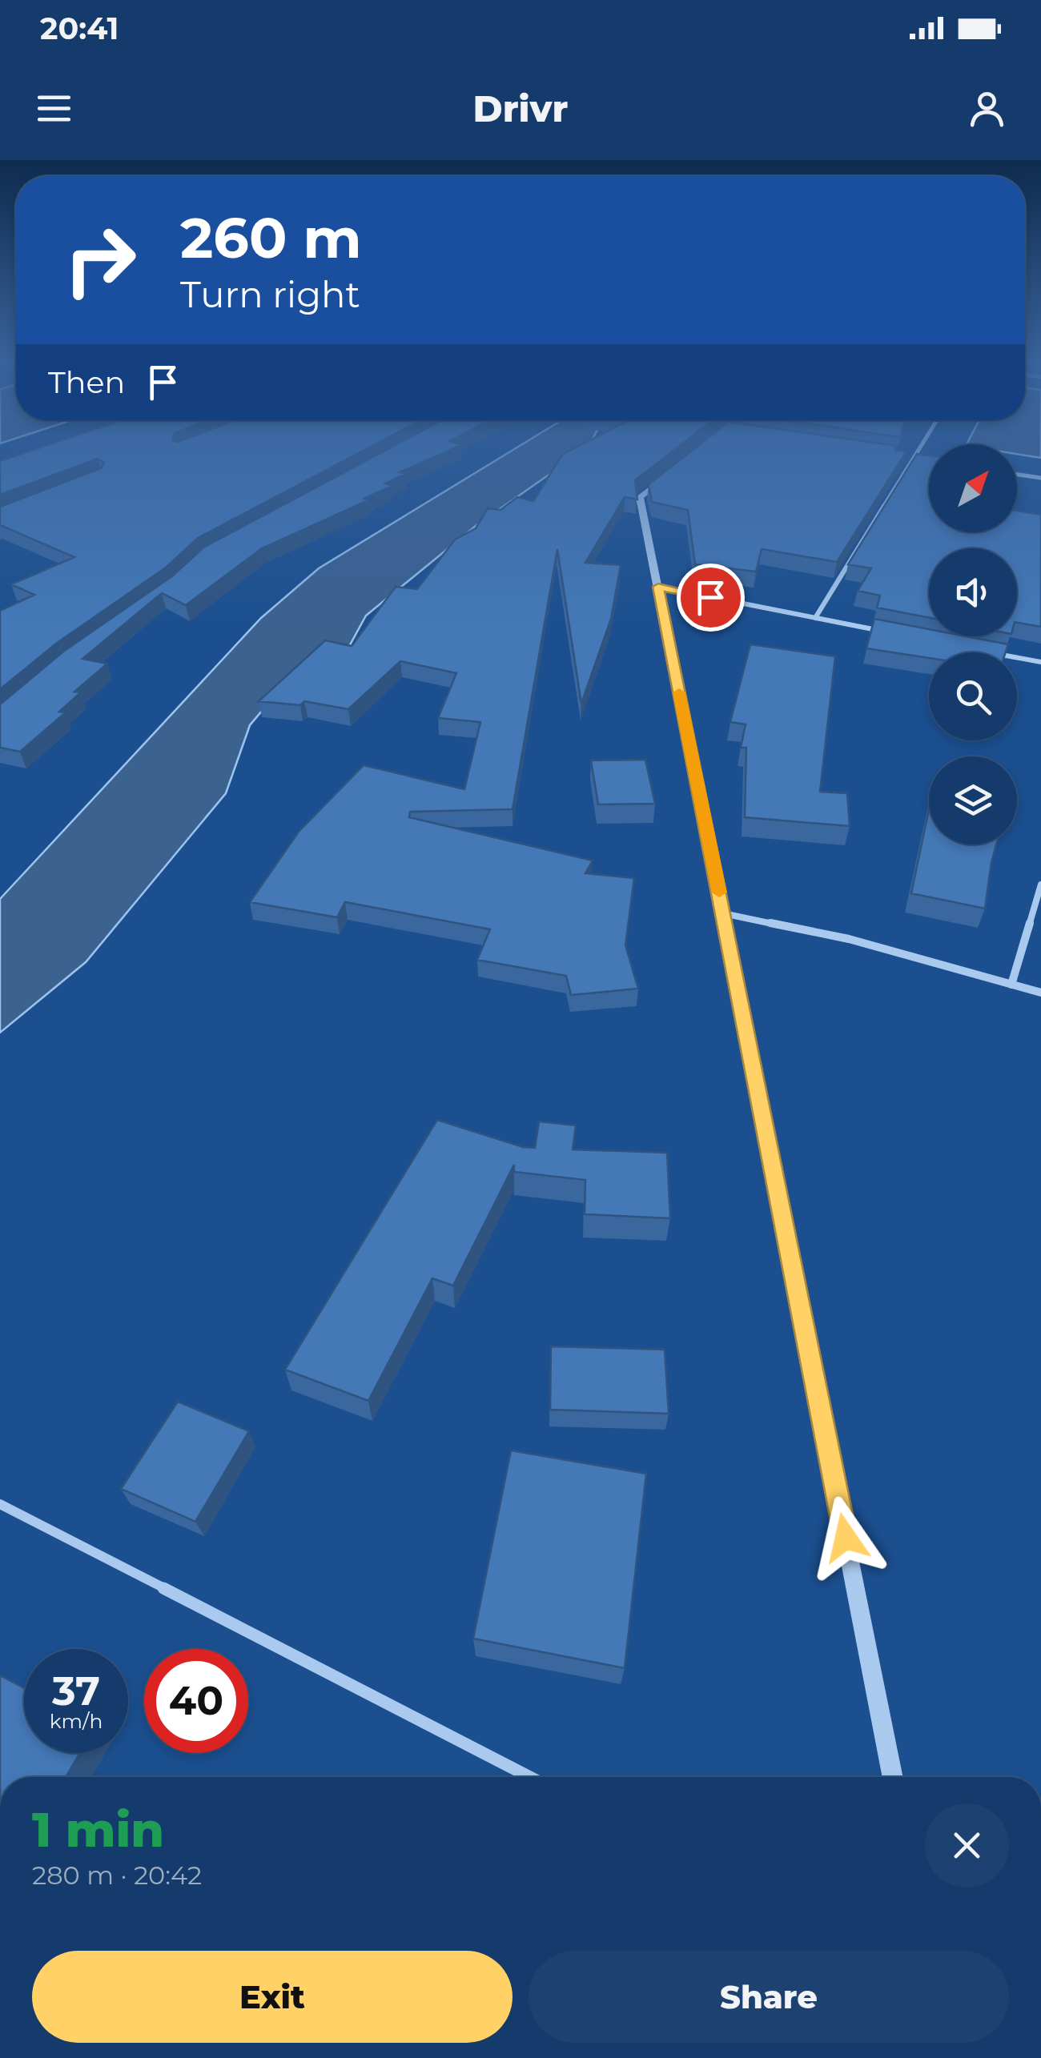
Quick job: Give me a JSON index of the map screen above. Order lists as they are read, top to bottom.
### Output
{
  "north": "top right",
  "page": {
    "status": "20:41",
    "header": "Drivr",
    "turn": ["260 m", "Turn right"],
    "then": "Then",
    "speed": "37 km/h",
    "limit": "40",
    "heading": ["1 min", "280 m · 20:42"],
    "buttons": ["Exit", "Share"]
  }
}
